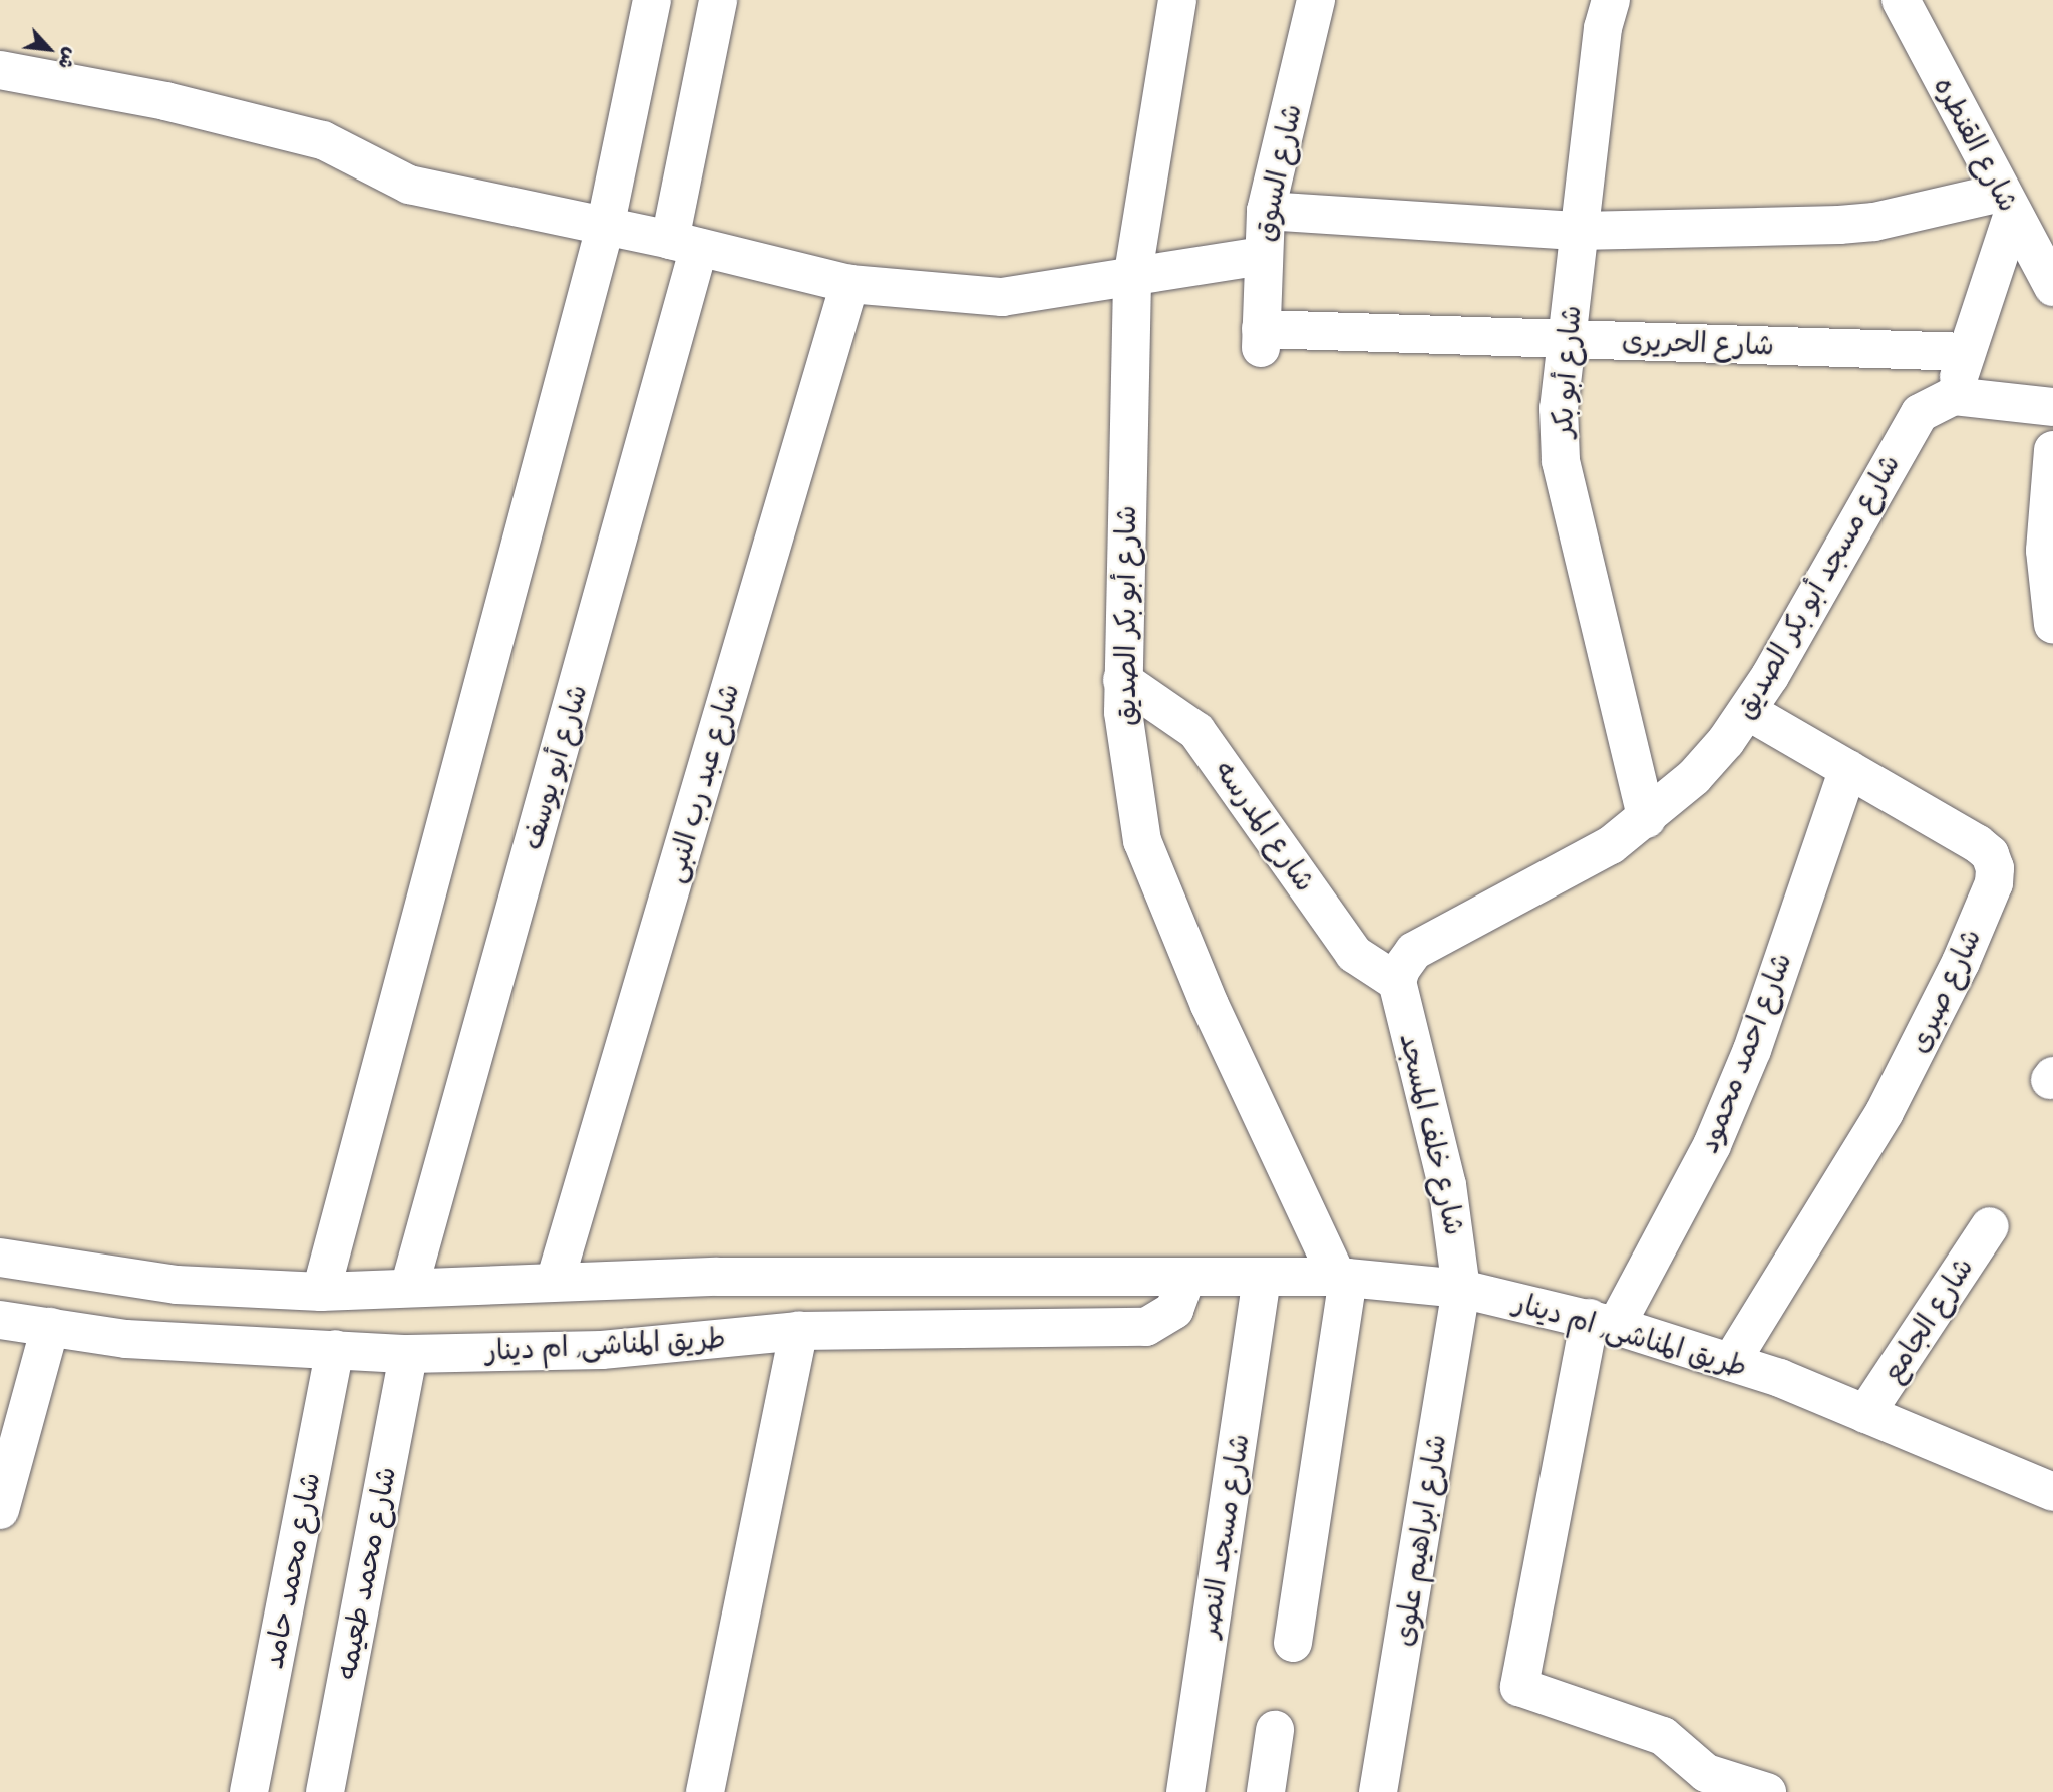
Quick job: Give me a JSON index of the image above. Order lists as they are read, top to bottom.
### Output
{
  "streets": {
    "street": [
      "شارع القنطره",
      "شارع السوق",
      "شارع الحريرى",
      "شارع أبو بكر",
      "شارع مسجد أبو بكر الصديق",
      "شارع أبو بكر الصديق",
      "شارع أبو يوسف",
      "شارع عبد رب النبى",
      "شارع المدرسه",
      "شارع صبرى",
      "شارع احمد محمود",
      "شارع خلف المسجد",
      "شارع الجامع",
      "طريق المناشى, ام دينار",
      "شارع مسجد النصر",
      "شارع ابراهيم علوى",
      "شارع محمد حامد",
      "شارع محمد طعيمه"
    ]
  },
  "crossings": [
    ["شارع السوق", "شارع الحريرى"],
    ["شارع الحريرى", "شارع أبو بكر"],
    ["شارع أبو بكر", "شارع مسجد أبو بكر الصديق"],
    ["شارع مسجد أبو بكر الصديق", "شارع المدرسه"],
    ["شارع مسجد أبو بكر الصديق", "شارع صبرى"],
    ["شارع مسجد أبو بكر الصديق", "شارع خلف المسجد"],
    ["شارع أبو بكر الصديق", "شارع المدرسه"],
    ["شارع أبو بكر الصديق", "طريق المناشى, ام دينار"],
    ["شارع أبو يوسف", "طريق المناشى, ام دينار"],
    ["شارع عبد رب النبى", "طريق المناشى, ام دينار"],
    ["شارع المدرسه", "شارع خلف المسجد"],
    ["شارع صبرى", "شارع احمد محمود"],
    ["شارع صبرى", "طريق المناشى, ام دينار"],
    ["شارع احمد محمود", "طريق المناشى, ام دينار"],
    ["شارع خلف المسجد", "طريق المناشى, ام دينار"],
    ["شارع خلف المسجد", "شارع ابراهيم علوى"],
    ["شارع الجامع", "طريق المناشى, ام دينار"],
    ["طريق المناشى, ام دينار", "شارع مسجد النصر"],
    ["طريق المناشى, ام دينار", "شارع ابراهيم علوى"],
    ["طريق المناشى, ام دينار", "شارع محمد حامد"],
    ["طريق المناشى, ام دينار", "شارع محمد طعيمه"]
  ],
  "north": "bottom right"
}
